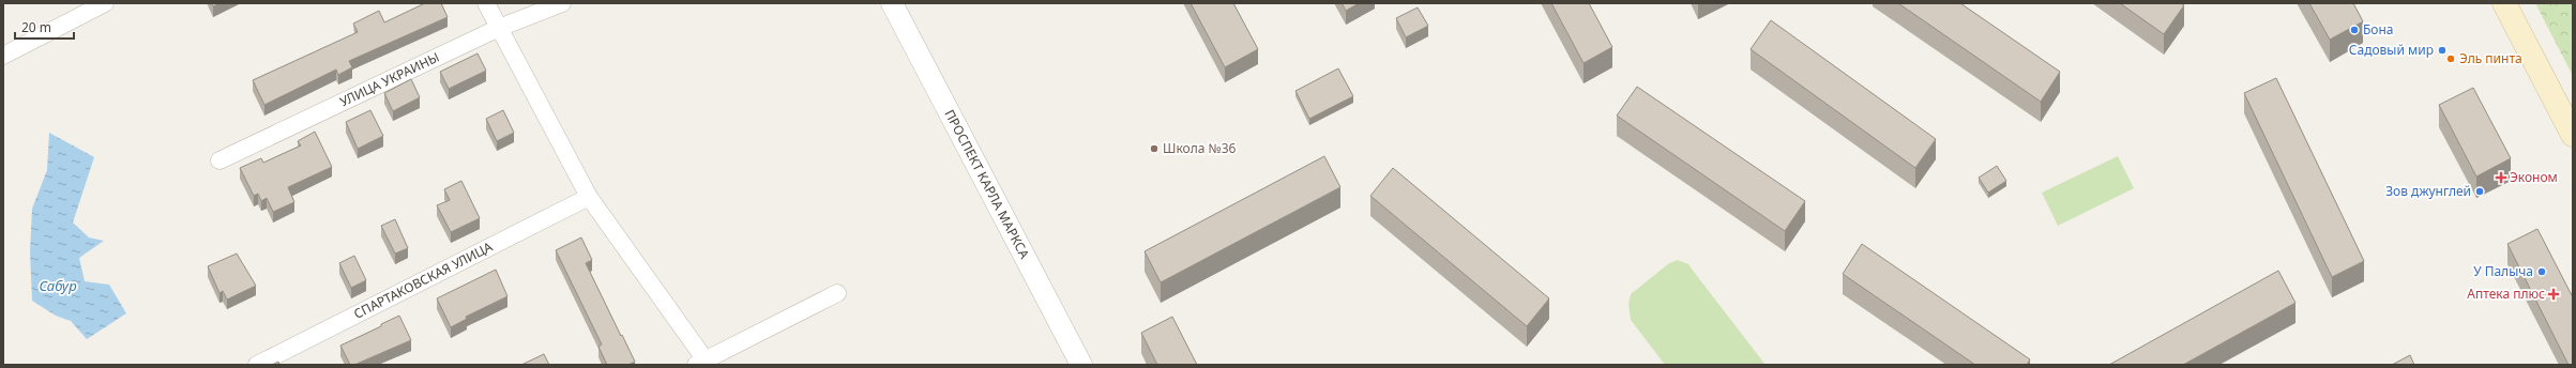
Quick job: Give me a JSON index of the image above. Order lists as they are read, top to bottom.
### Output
{
  "streets": {
    "street": ["УЛИЦА УКРАИНЫ", "ПРОСПЕКТ КАРЛА МАРКСА", "СПАРТАКОВСКАЯ УЛИЦА"]
  },
  "water": ["Сабур"],
  "places": {
    "other": [
      "Бона",
      "Садовый мир",
      "Эль пинта",
      "Школа №36",
      "Зов джунглей",
      "У Палыча"
    ],
    "health": ["Эконом", "Аптека плюс"]
  },
  "scale_bar": "20 m"
}
